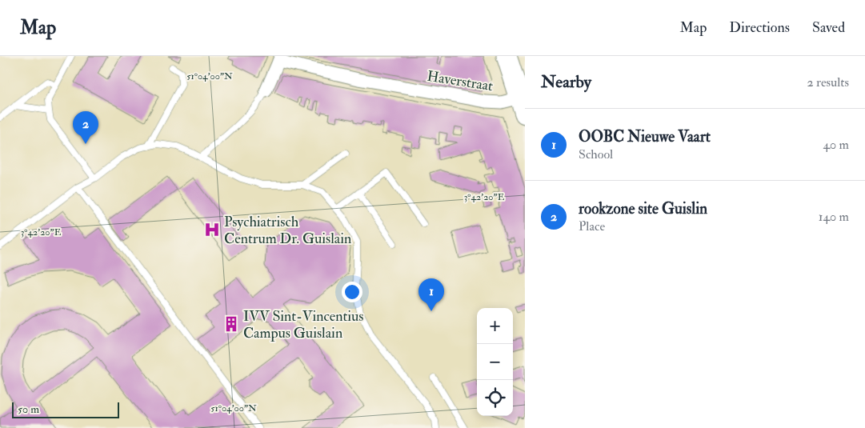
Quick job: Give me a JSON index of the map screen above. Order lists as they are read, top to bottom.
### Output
{
  "streets": {
    "street": ["Haverstraat"]
  },
  "places": {
    "hospital": ["Psychiatrisch Centrum Dr. Guislain"],
    "building": ["IVV Sint-Vincentius Campus Guislain"]
  },
  "scale_bar": "50 m",
  "page": {
    "header": "Map",
    "nav": ["Map", "Directions", "Saved"],
    "heading": ["Nearby", "2 results"],
    "list": [
      {
        "mark": "1",
        "name": "OOBC Nieuwe Vaart",
        "note": "School",
        "value": "40 m"
      },
      {
        "mark": "2",
        "name": "rookzone site Guislin",
        "note": "Place",
        "value": "140 m"
      }
    ],
    "pins": ["2", "1"],
    "map_buttons": ["+", "−"],
    "scale": "50 m"
  },
  "coordinates": ["51°04'00\"N", "3°42'20\"E"]
}
